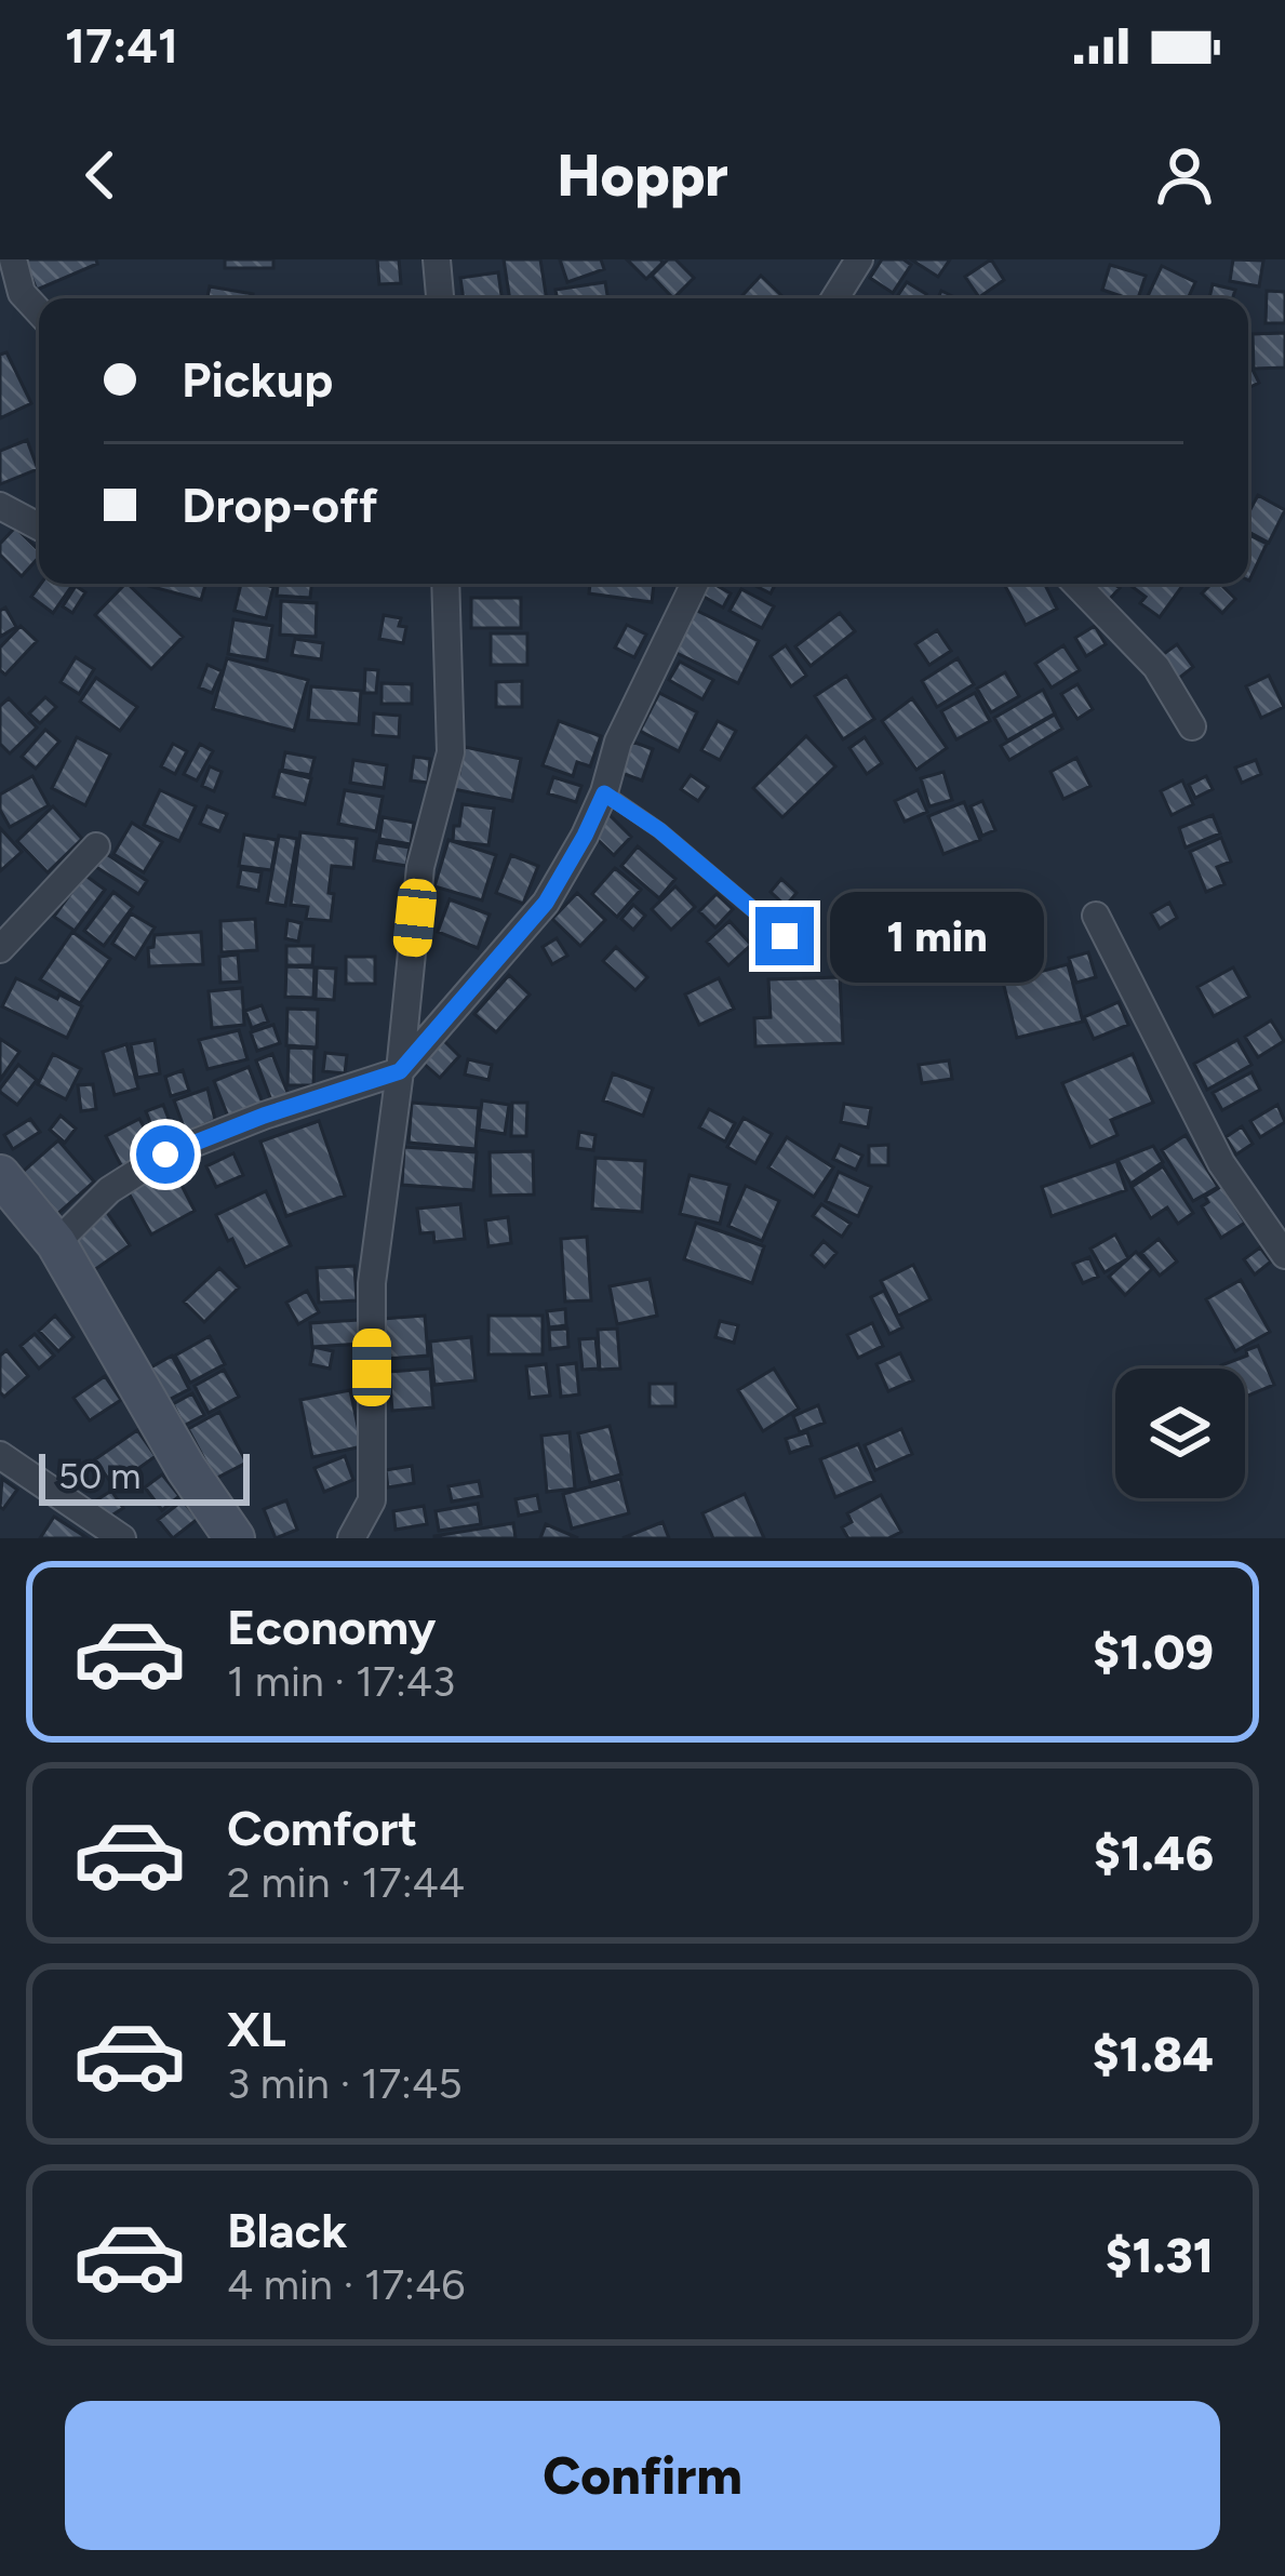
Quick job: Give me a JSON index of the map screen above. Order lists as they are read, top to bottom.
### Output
{
  "scale_bar": "50 m",
  "page": {
    "status": "17:41",
    "header": "Hoppr",
    "banner": ["Pickup", "Drop-off"],
    "bubble": "1 min",
    "scale": "50 m",
    "list": [
      {
        "name": "Economy",
        "note": "1 min · 17:43",
        "value": "$1.09"
      },
      {
        "name": "Comfort",
        "note": "2 min · 17:44",
        "value": "$1.46"
      },
      {
        "name": "XL",
        "note": "3 min · 17:45",
        "value": "$1.84"
      },
      {
        "name": "Black",
        "note": "4 min · 17:46",
        "value": "$1.31"
      }
    ],
    "buttons": "Confirm"
  }
}
